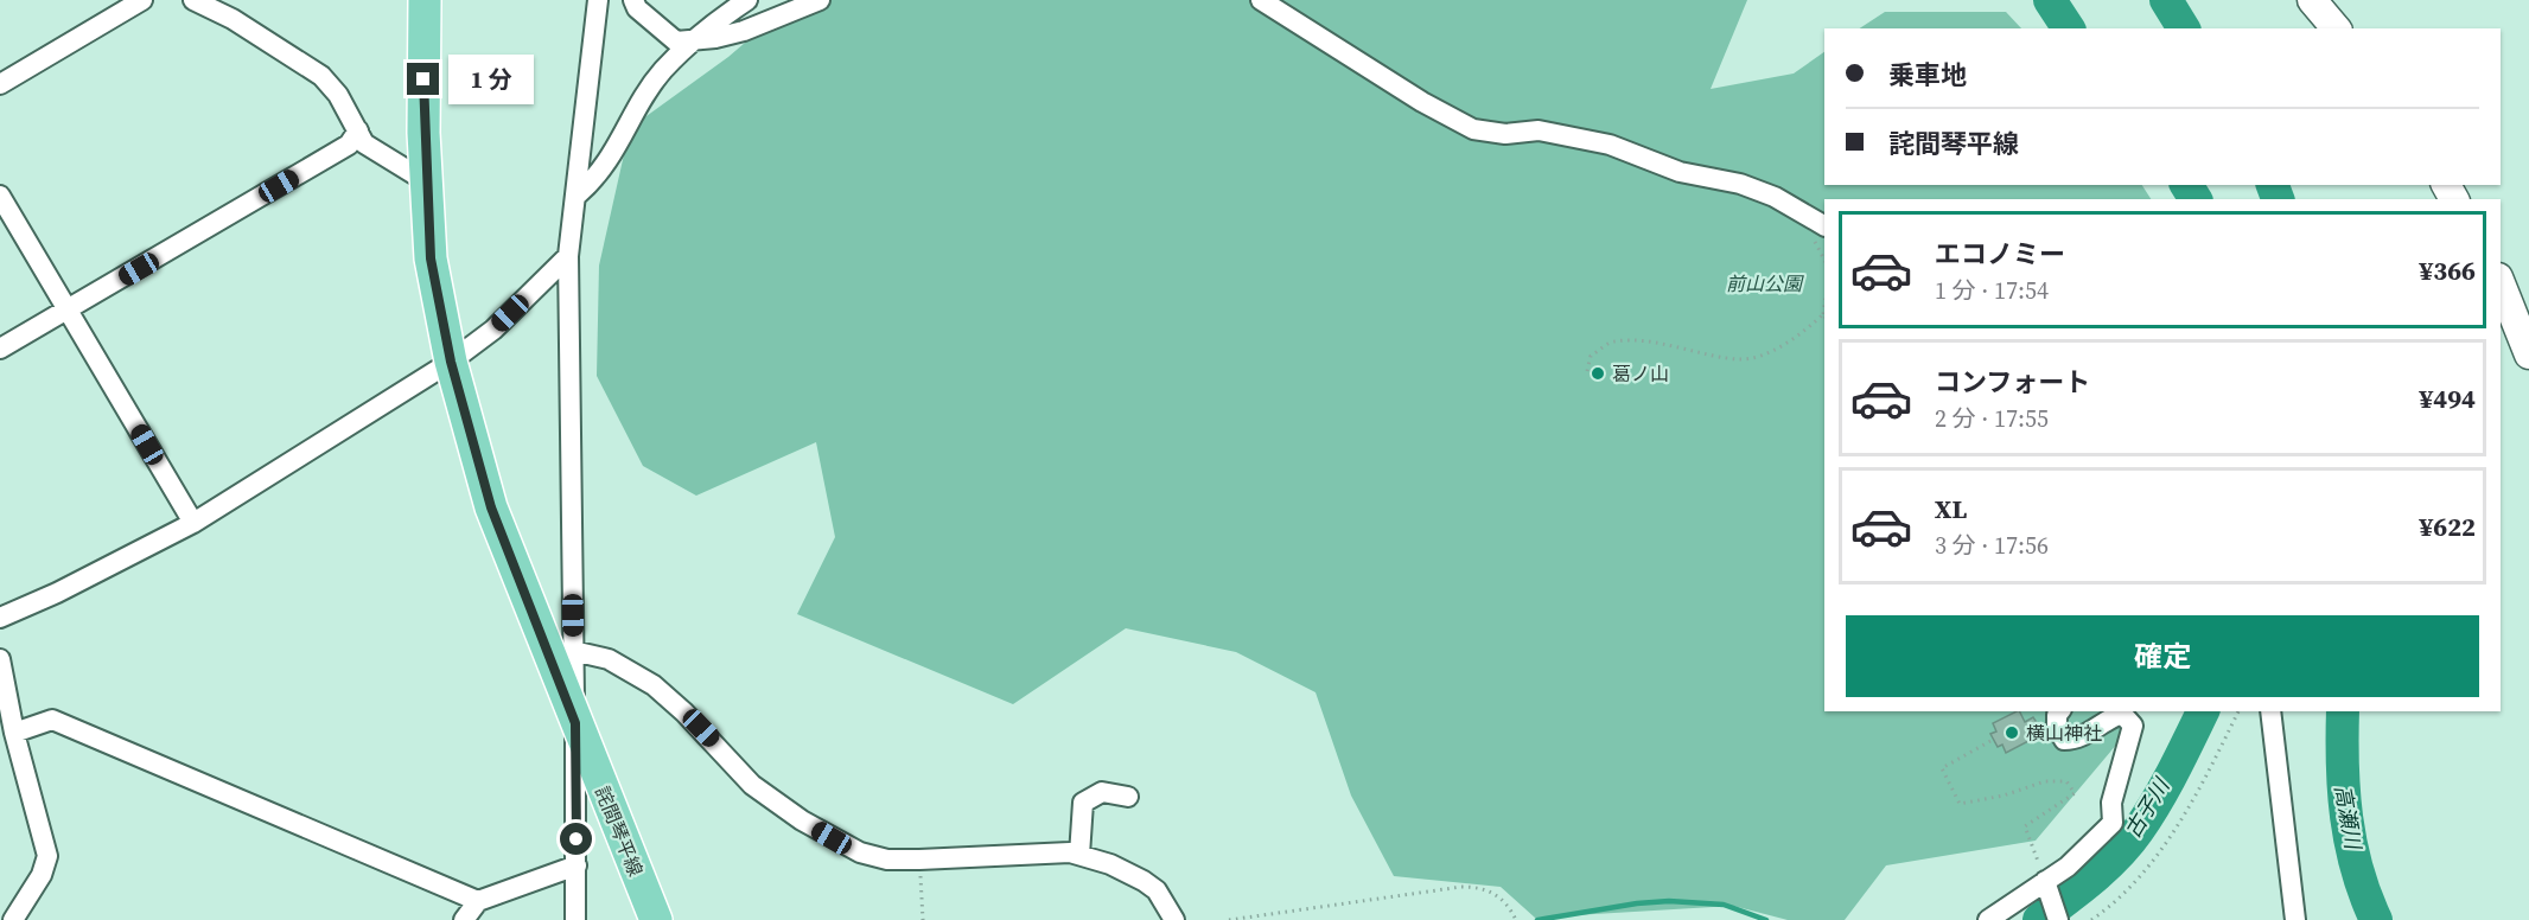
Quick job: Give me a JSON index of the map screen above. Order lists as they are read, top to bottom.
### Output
{
  "streets": {
    "main road": ["詫間琴平線"]
  },
  "water": ["古子川", "高瀬川"],
  "parks": ["前山公園"],
  "places": ["葛ノ山", "横山神社"],
  "page": {
    "banner": ["乗車地", "詫間琴平線"],
    "bubble": "1 分",
    "list": [
      {
        "name": "エコノミー",
        "note": "1 分 · 17:54",
        "value": "¥366"
      },
      {
        "name": "コンフォート",
        "note": "2 分 · 17:55",
        "value": "¥494"
      },
      {
        "name": "XL",
        "note": "3 分 · 17:56",
        "value": "¥622"
      }
    ],
    "buttons": "確定"
  }
}
